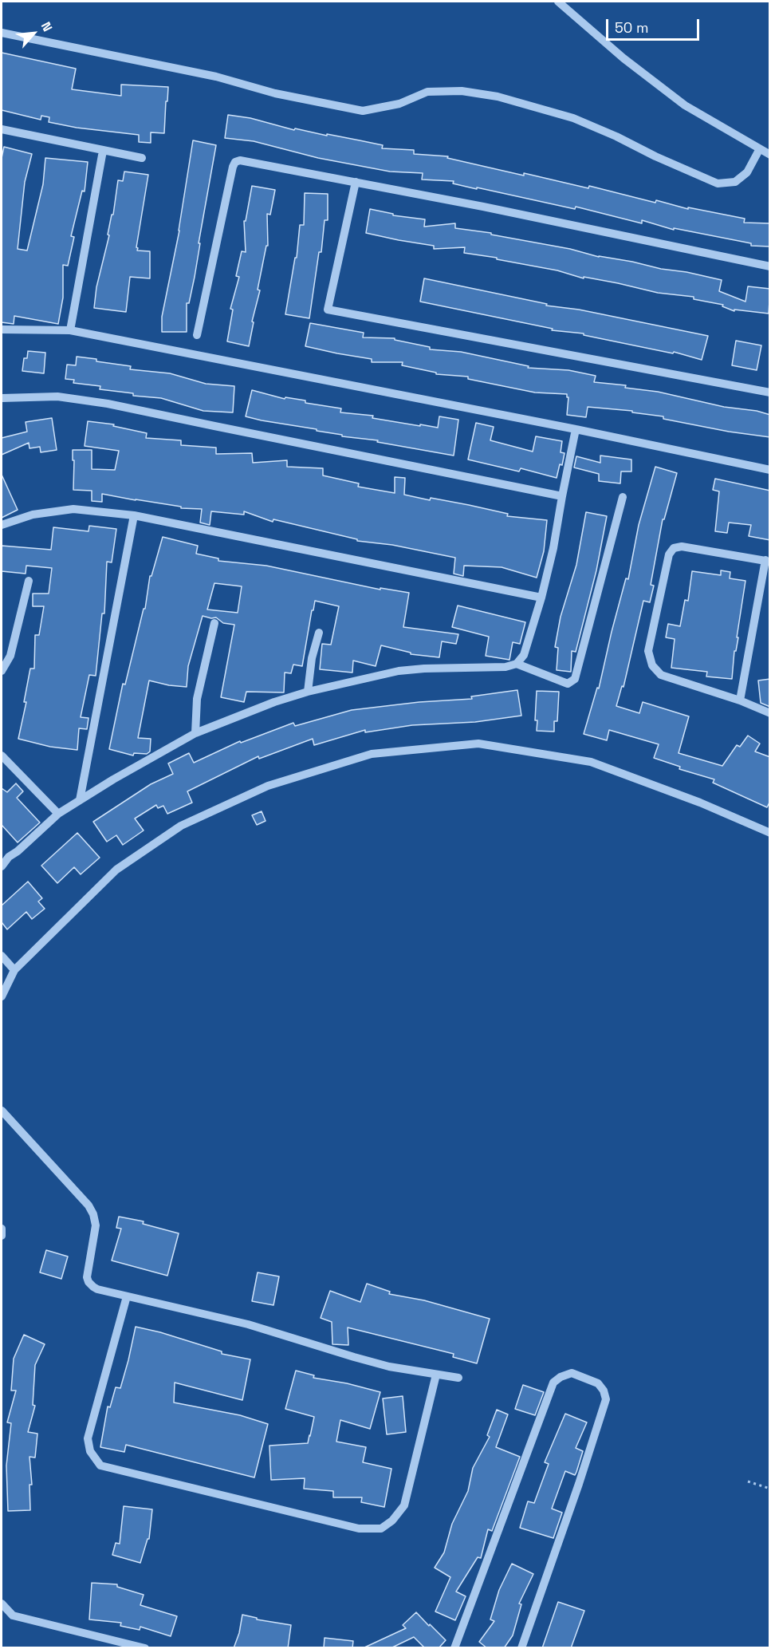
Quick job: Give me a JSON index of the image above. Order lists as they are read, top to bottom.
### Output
{
  "scale_bar": "50 m",
  "north": "top right"
}
